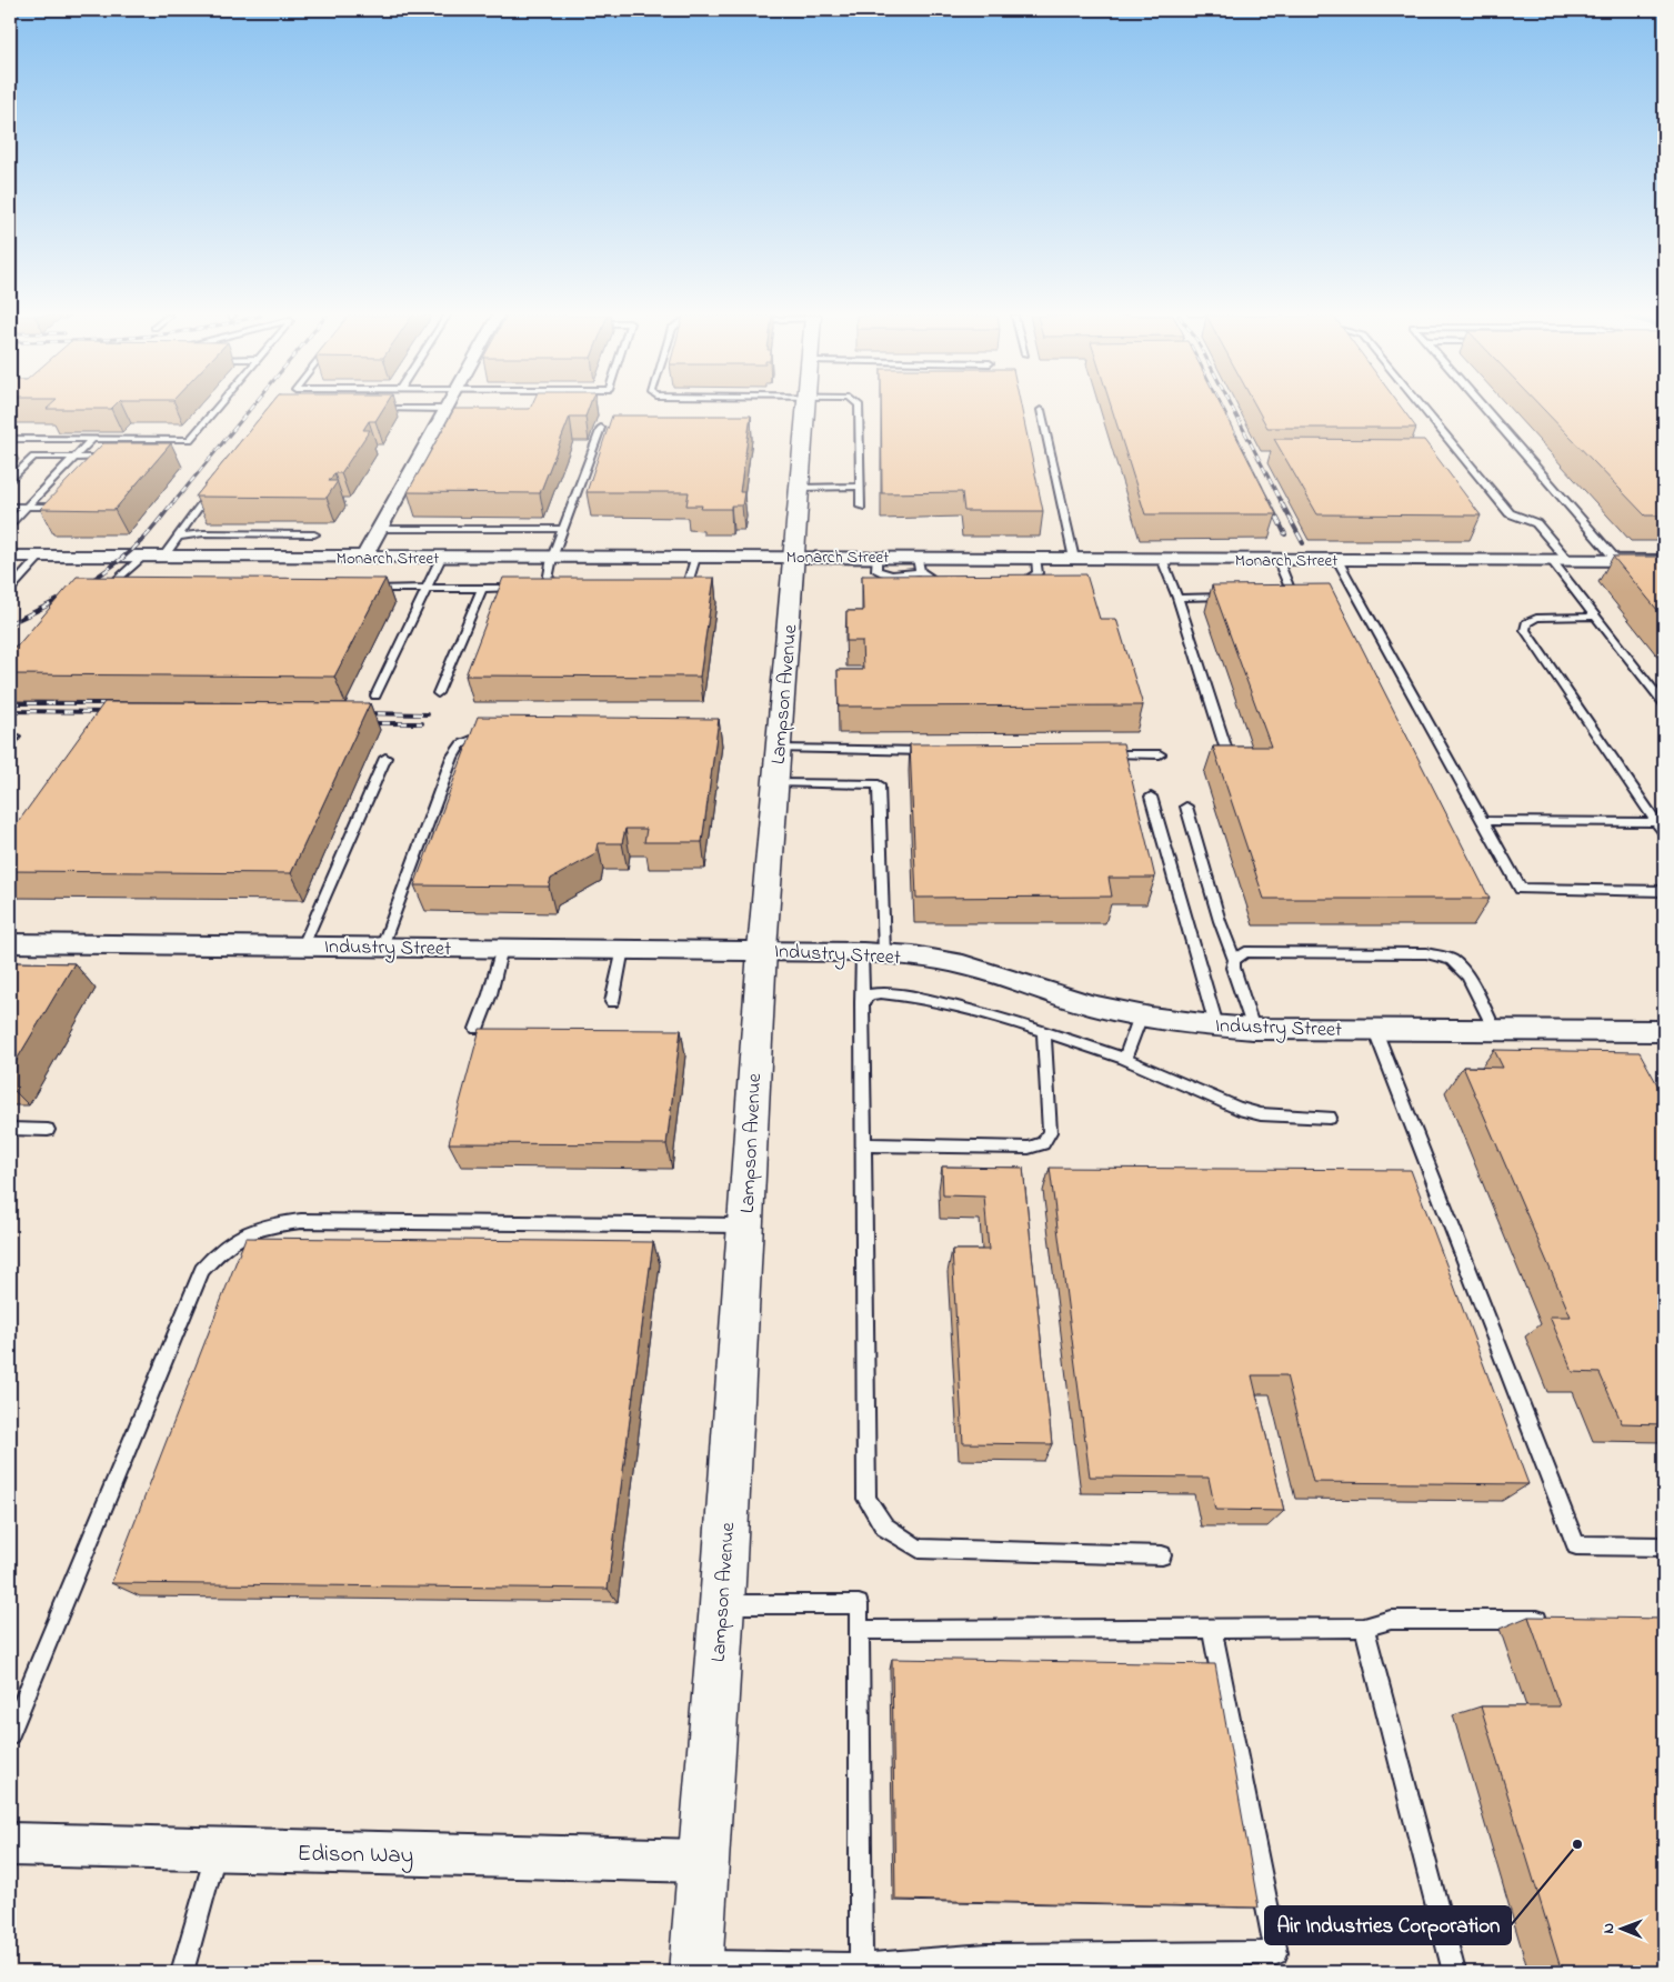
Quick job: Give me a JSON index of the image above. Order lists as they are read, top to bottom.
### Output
{
  "streets": {
    "main road": ["Lampson Avenue"],
    "street": ["Monarch Street", "Industry Street", "Edison Way"]
  },
  "crossings": [
    ["Monarch Street", "Lampson Avenue"],
    ["Lampson Avenue", "Industry Street"],
    ["Lampson Avenue", "Edison Way"]
  ],
  "places": ["Air Industries Corporation"],
  "north": "left"
}
